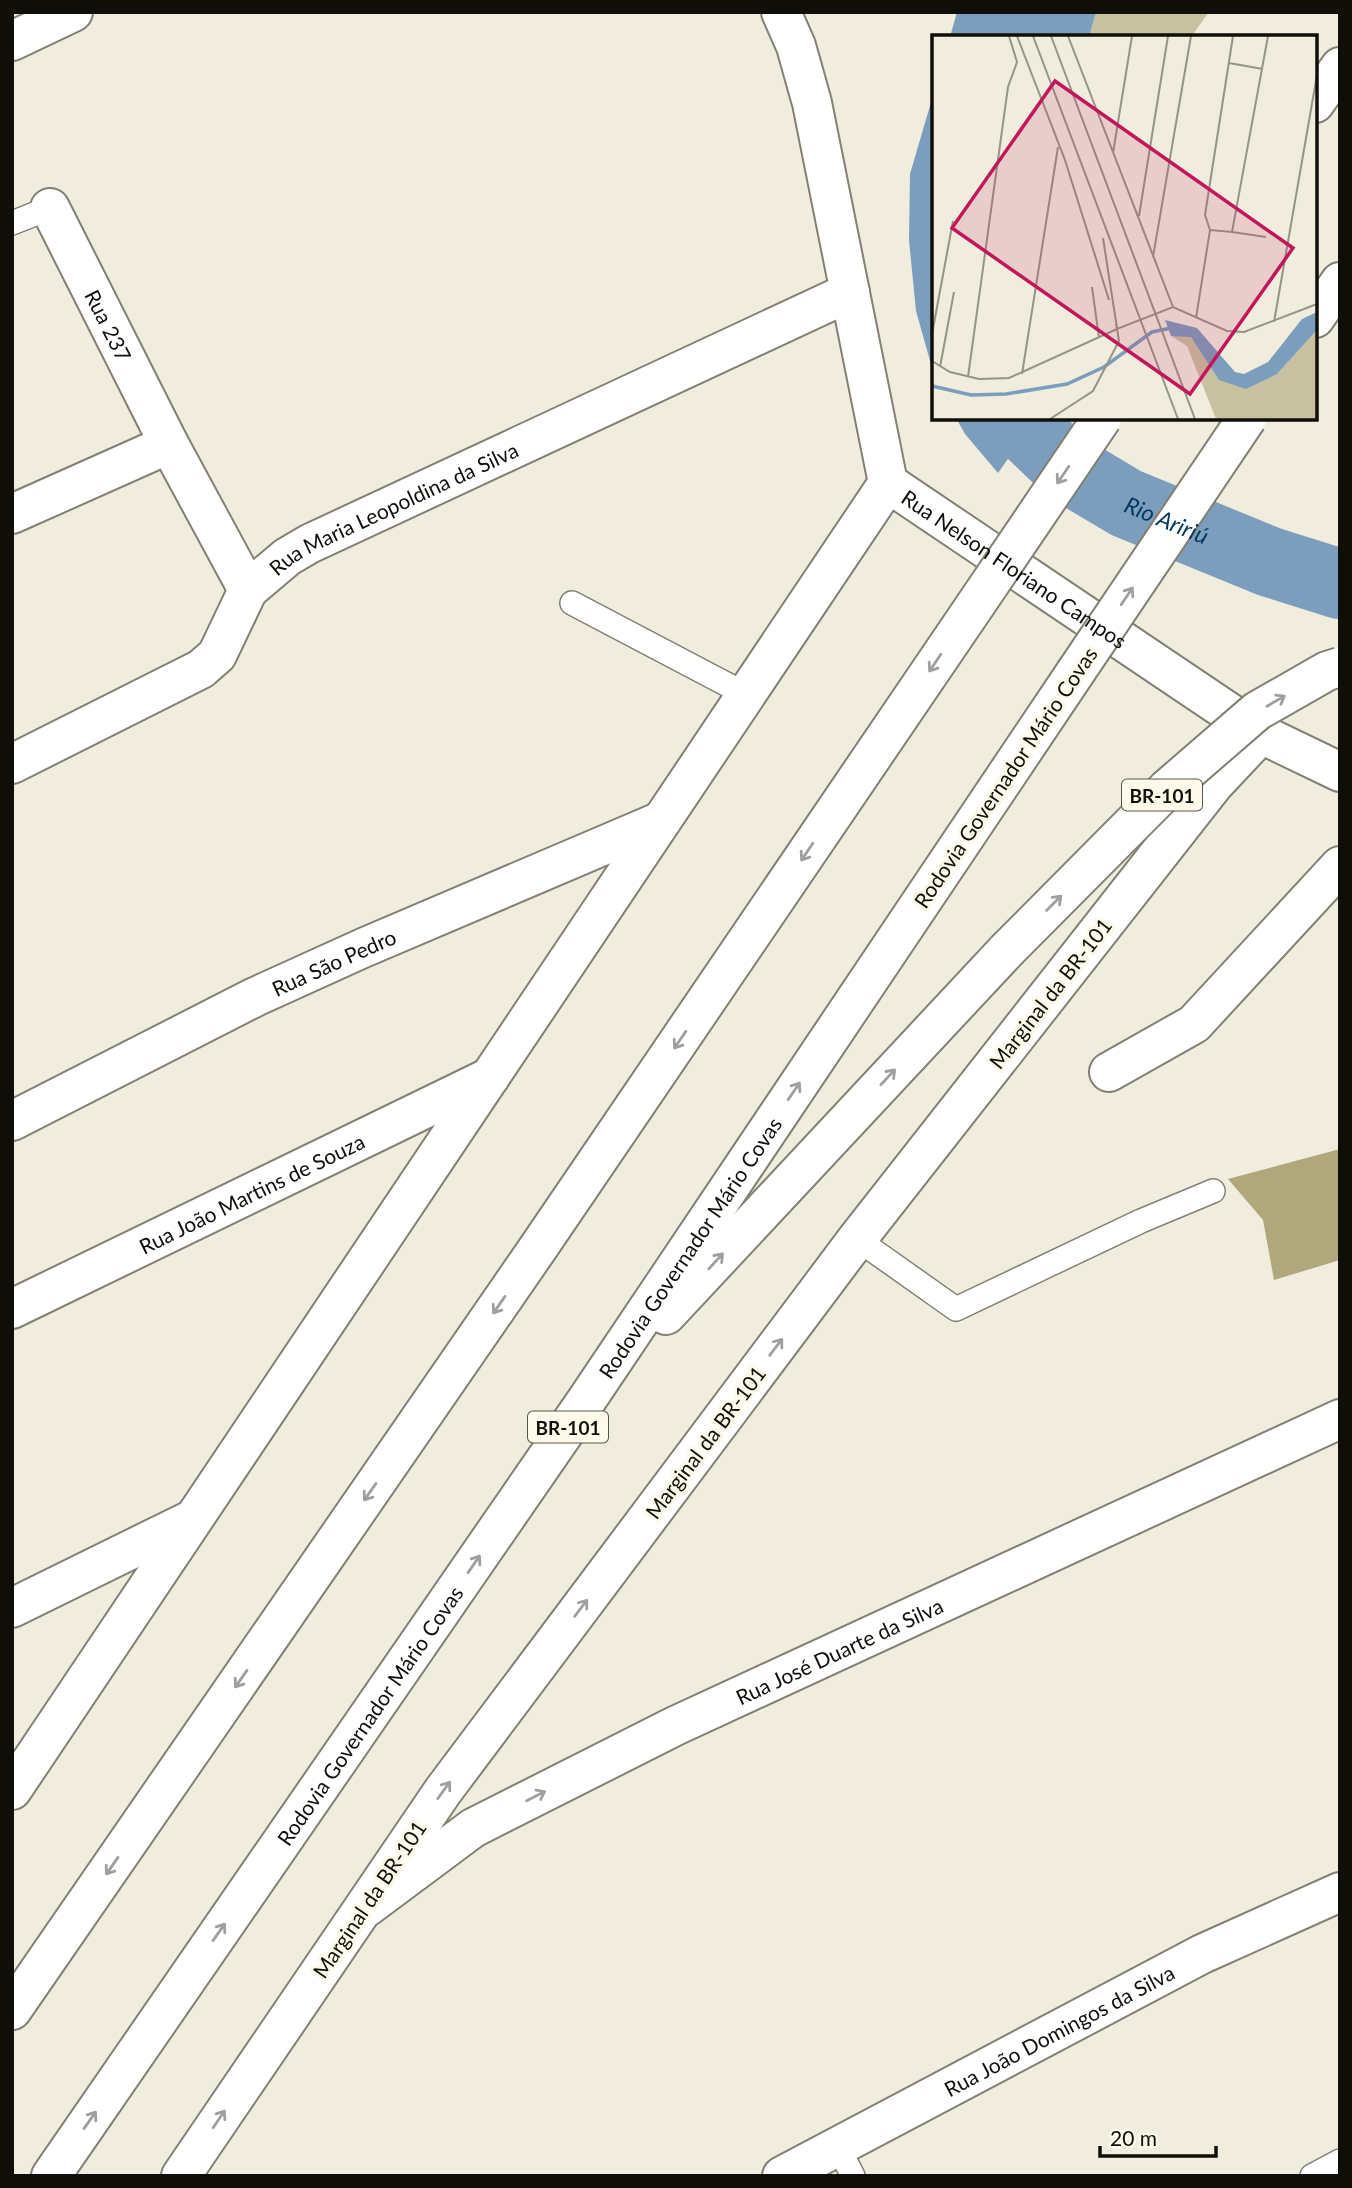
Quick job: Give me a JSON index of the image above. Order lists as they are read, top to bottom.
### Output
{
  "streets": {
    "main road": [
      "Rua 237",
      "Rua Maria Leopoldina da Silva",
      "Rua Nelson Floriano Campos",
      "Rodovia Governador Mário Covas",
      "BR-101",
      "Rua São Pedro",
      "Marginal da BR-101",
      "Rua João Martins de Souza",
      "Rua José Duarte da Silva",
      "Rua João Domingos da Silva"
    ]
  },
  "crossings": [
    ["Rua 237", "Rua Maria Leopoldina da Silva"],
    ["Rua Maria Leopoldina da Silva", "Rua Nelson Floriano Campos"],
    ["Rua Nelson Floriano Campos", "Marginal da BR-101"],
    ["Rodovia Governador Mário Covas", "BR-101"],
    ["Marginal da BR-101", "Rua José Duarte da Silva"]
  ],
  "one_way": ["Rua José Duarte da Silva"],
  "water": ["Rio Aririú"],
  "scale_bar": "20 m"
}
